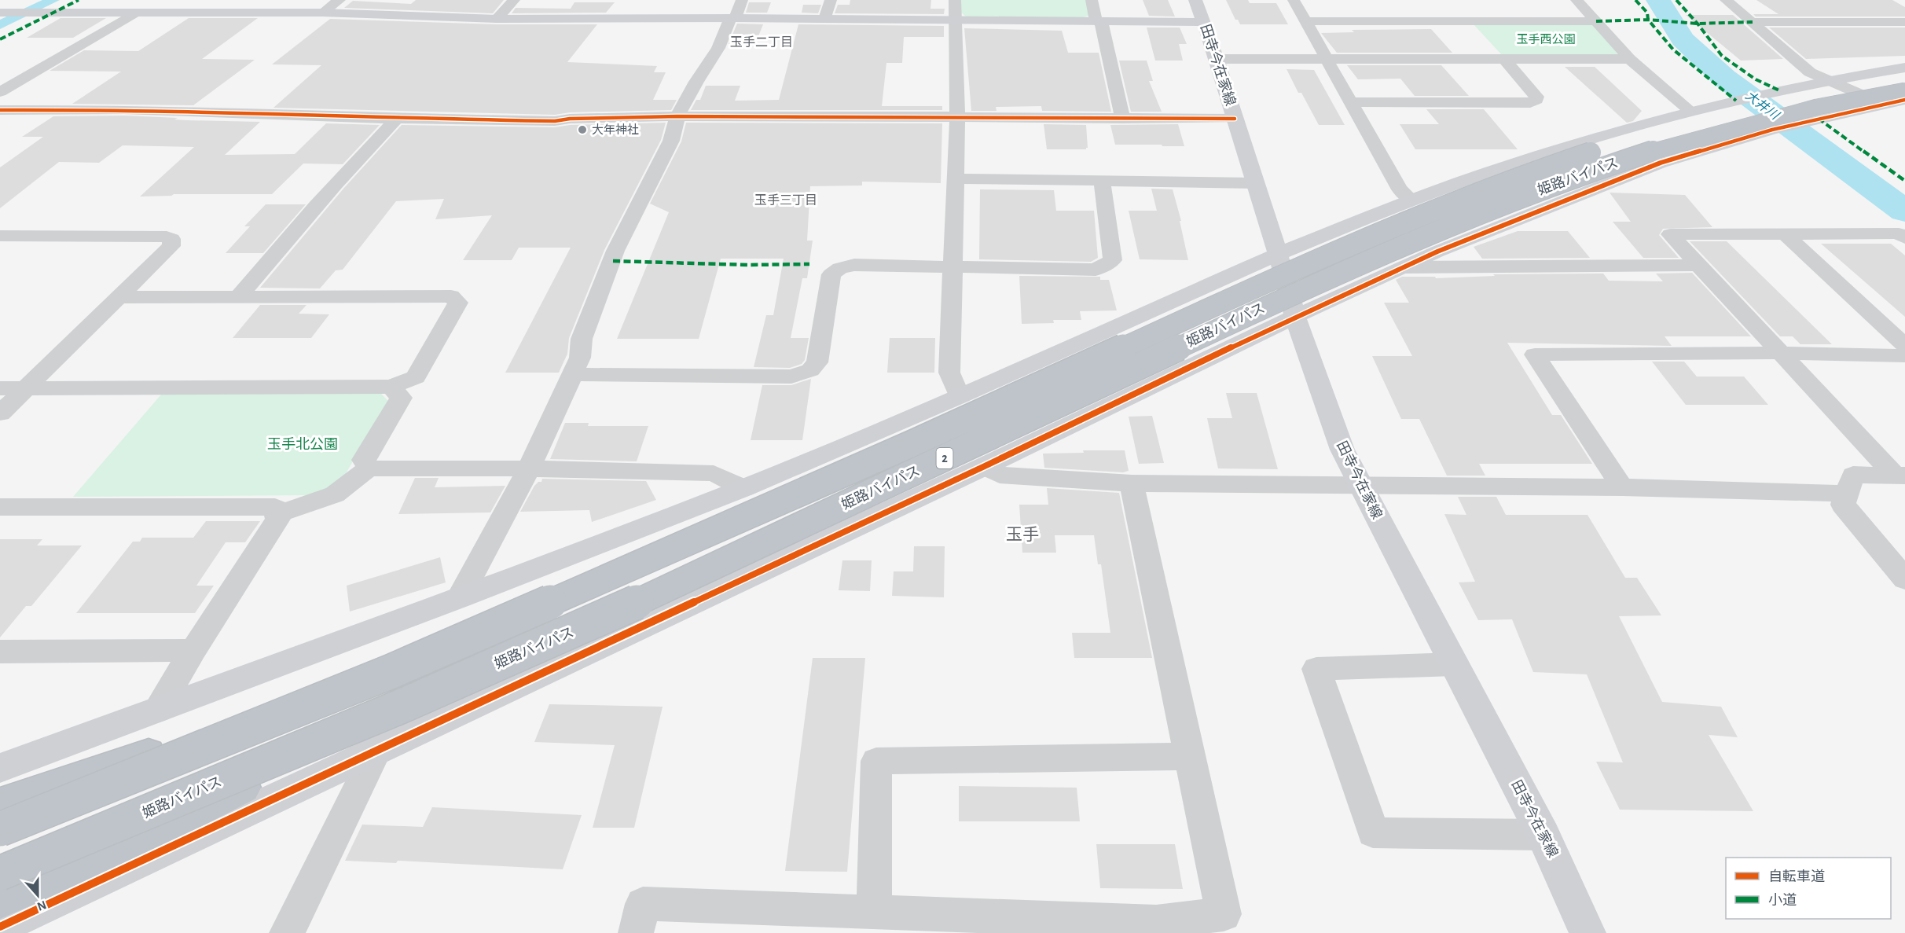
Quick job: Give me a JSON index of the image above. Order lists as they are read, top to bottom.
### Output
{
  "streets": {
    "highway": ["姫路バイパス", "2"],
    "street": ["田寺今在家線"]
  },
  "districts": ["玉手二丁目", "玉手三丁目", "玉手"],
  "water": ["大井川"],
  "parks": ["玉手西公園", "玉手北公園"],
  "places": ["大年神社"],
  "legend": ["自転車道", "小道"],
  "north": "bottom"
}
